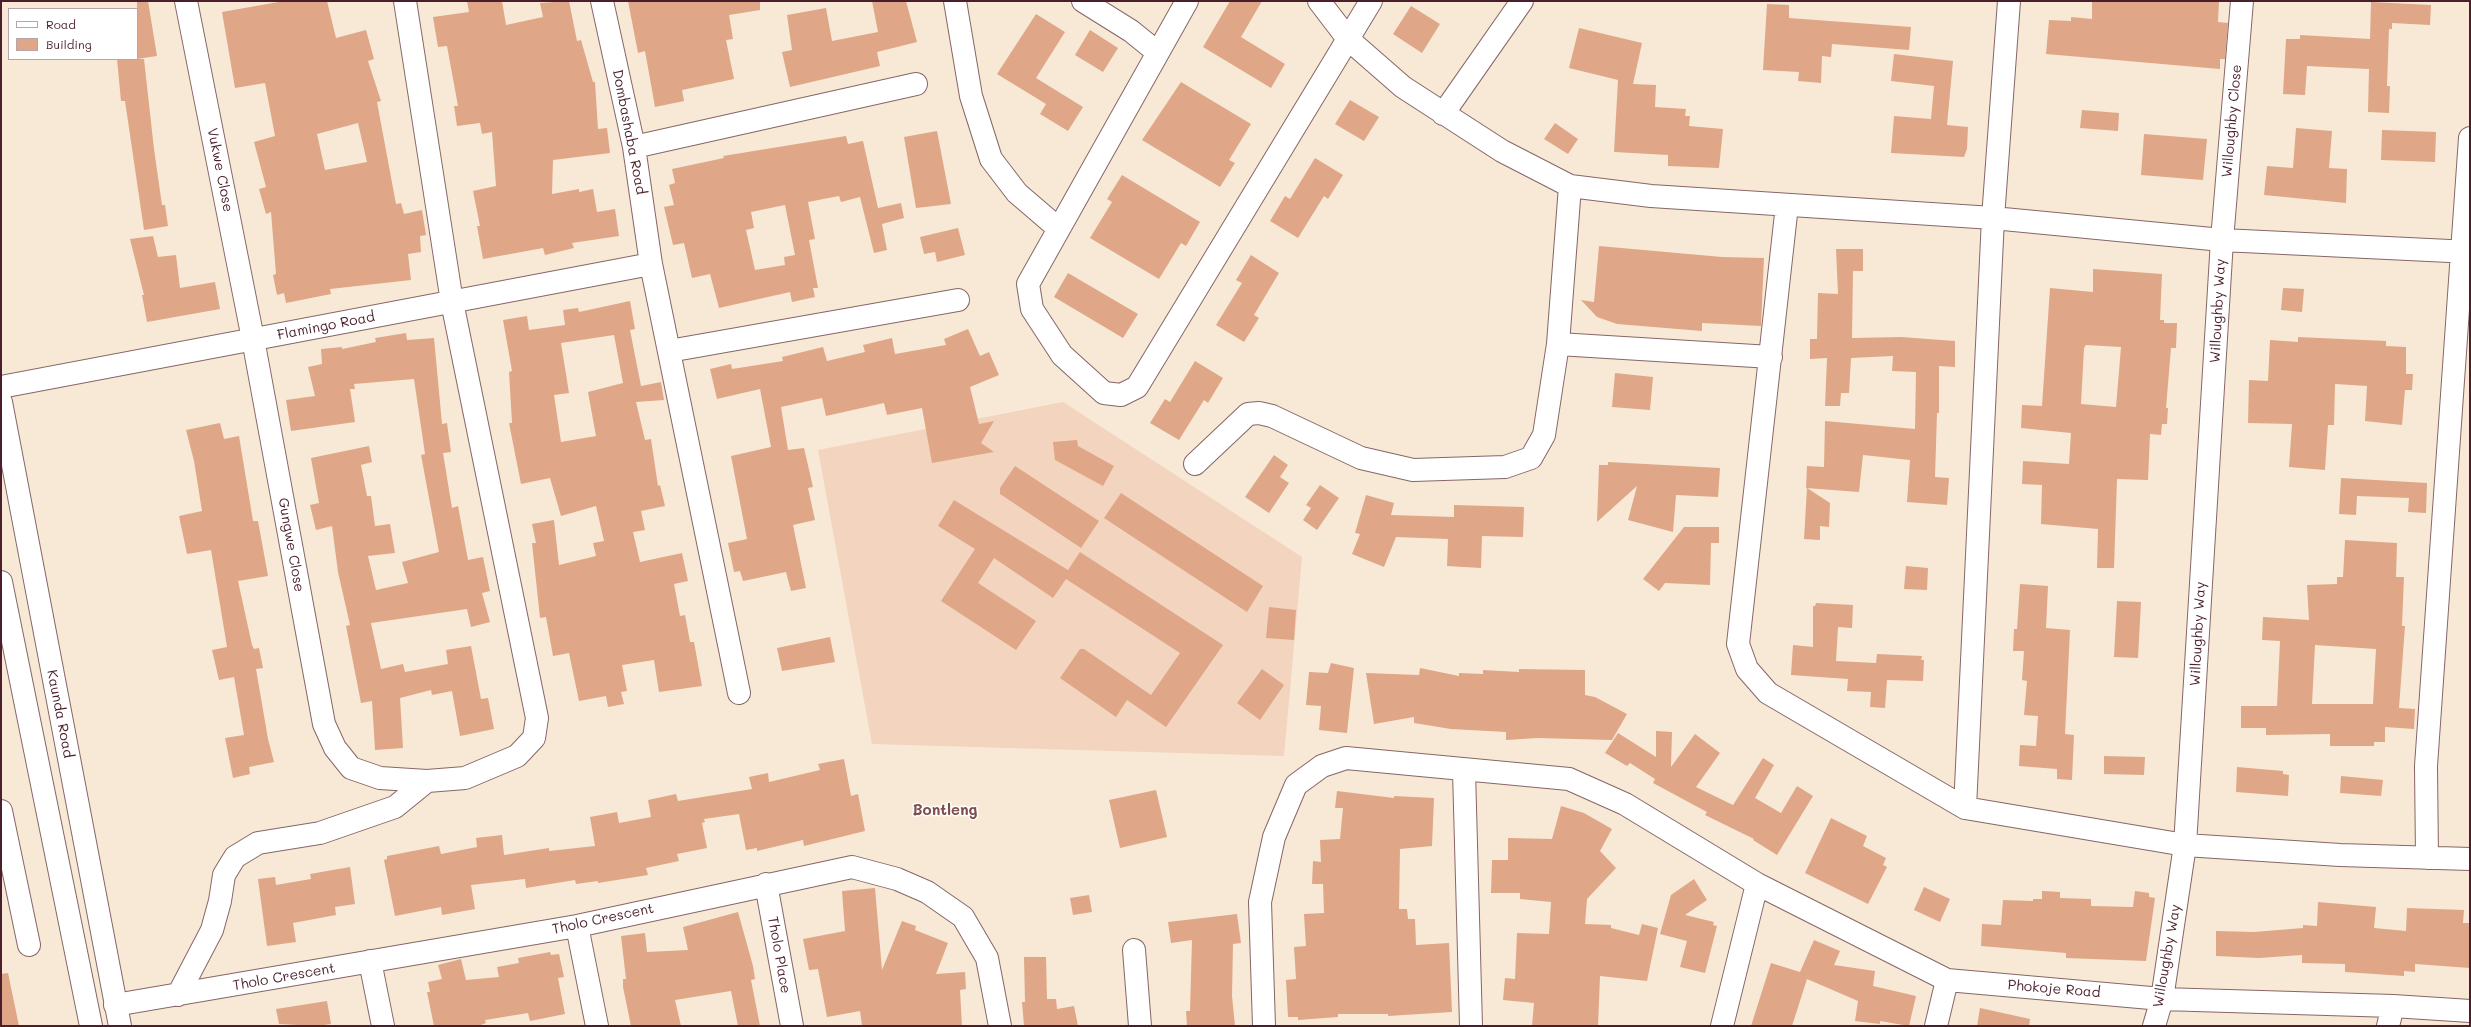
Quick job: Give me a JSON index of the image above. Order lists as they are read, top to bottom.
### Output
{
  "streets": {
    "street": [
      "Willoughby Close",
      "Dombashaba Road",
      "Vukwe Close",
      "Willoughby Way",
      "Flamingo Road",
      "Gungwe Close",
      "Kaunda Road",
      "Tholo Crescent",
      "Tholo Place",
      "Phokoje Road"
    ]
  },
  "crossings": [
    ["Willoughby Close", "Willoughby Way"],
    ["Dombashaba Road", "Flamingo Road"],
    ["Vukwe Close", "Flamingo Road"],
    ["Vukwe Close", "Gungwe Close"],
    ["Willoughby Way", "Phokoje Road"],
    ["Flamingo Road", "Gungwe Close"],
    ["Kaunda Road", "Tholo Crescent"],
    ["Tholo Crescent", "Tholo Place"]
  ],
  "districts": ["Bontleng"],
  "legend": ["Road", "Building"]
}
